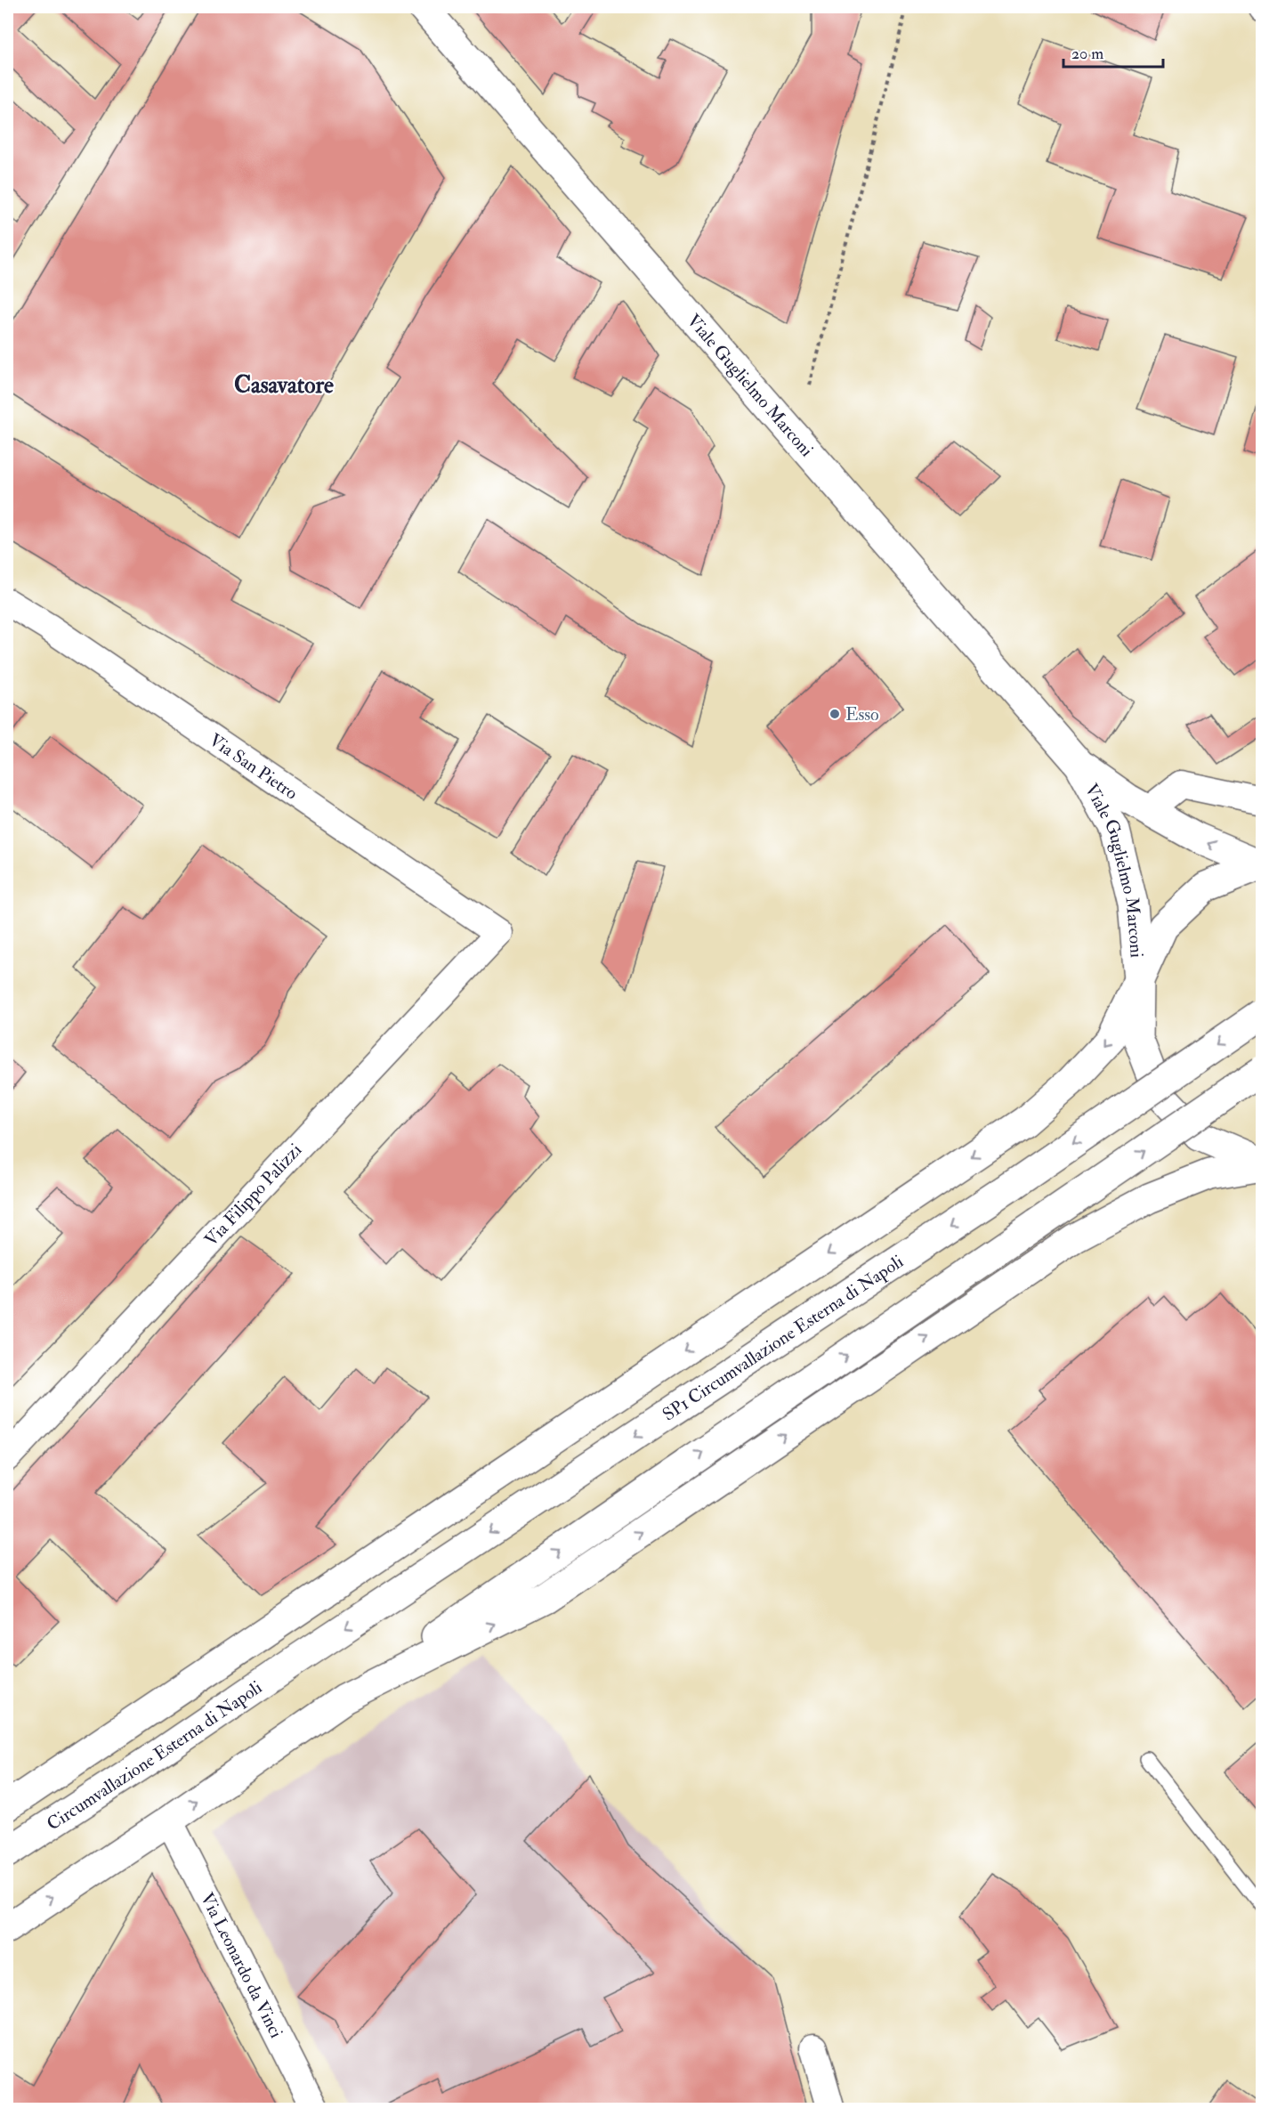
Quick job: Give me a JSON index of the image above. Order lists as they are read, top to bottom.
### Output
{
  "streets": {
    "main road": ["Viale Guglielmo Marconi", "SP1 Circumvallazione Esterna di Napoli", "Circumvallazione Esterna di Napoli"],
    "street": ["Via San Pietro", "Via Filippo Palizzi", "Via Leonardo da Vinci"]
  },
  "crossings": [
    ["Via San Pietro", "Via Filippo Palizzi"],
    ["SP1 Circumvallazione Esterna di Napoli", "Circumvallazione Esterna di Napoli"]
  ],
  "districts": ["Casavatore"],
  "places": ["Esso"],
  "scale_bar": "20 m"
}
